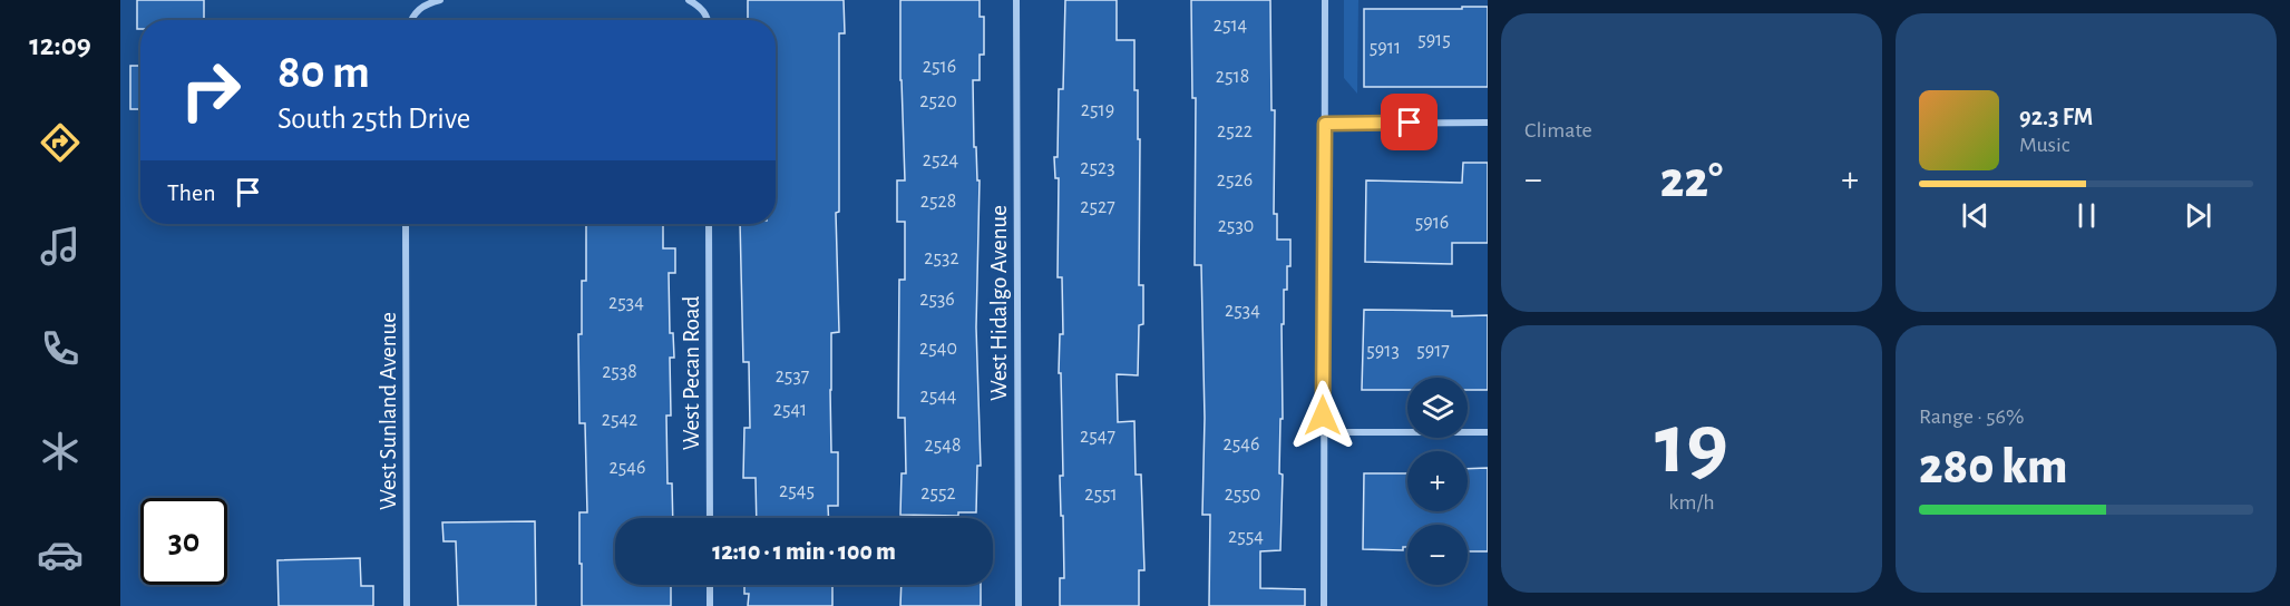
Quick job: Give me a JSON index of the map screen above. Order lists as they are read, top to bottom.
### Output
{
  "streets": {
    "street": ["West Hidalgo Avenue", "West Pecan Road", "West Sunland Avenue"]
  },
  "house_numbers": [
    "2514",
    "5915",
    "5911",
    "2516",
    "2518",
    "2520",
    "2519",
    "2522",
    "2524",
    "2523",
    "2526",
    "2528",
    "2527",
    "5916",
    "2530",
    "2532",
    "2536",
    "2534",
    "2534",
    "2540",
    "5913",
    "5917",
    "2538",
    "2537",
    "2544",
    "2541",
    "2542",
    "2547",
    "2546",
    "2548",
    "2546",
    "2545",
    "2552",
    "2551",
    "2550",
    "2554"
  ],
  "page": {
    "tabs": "12:09",
    "tile": [
      "Climate",
      ["19", "km/h"],
      ["Range · 56%", "280 km"]
    ],
    "turn": ["80 m", "South 25th Drive"],
    "song": ["92.3 FM", "Music"],
    "heat": ["−", "22°", "+"],
    "then": "Then",
    "map_buttons": ["+", "−"],
    "limit": "30",
    "trip": "12:10 · 1 min · 100 m"
  }
}
